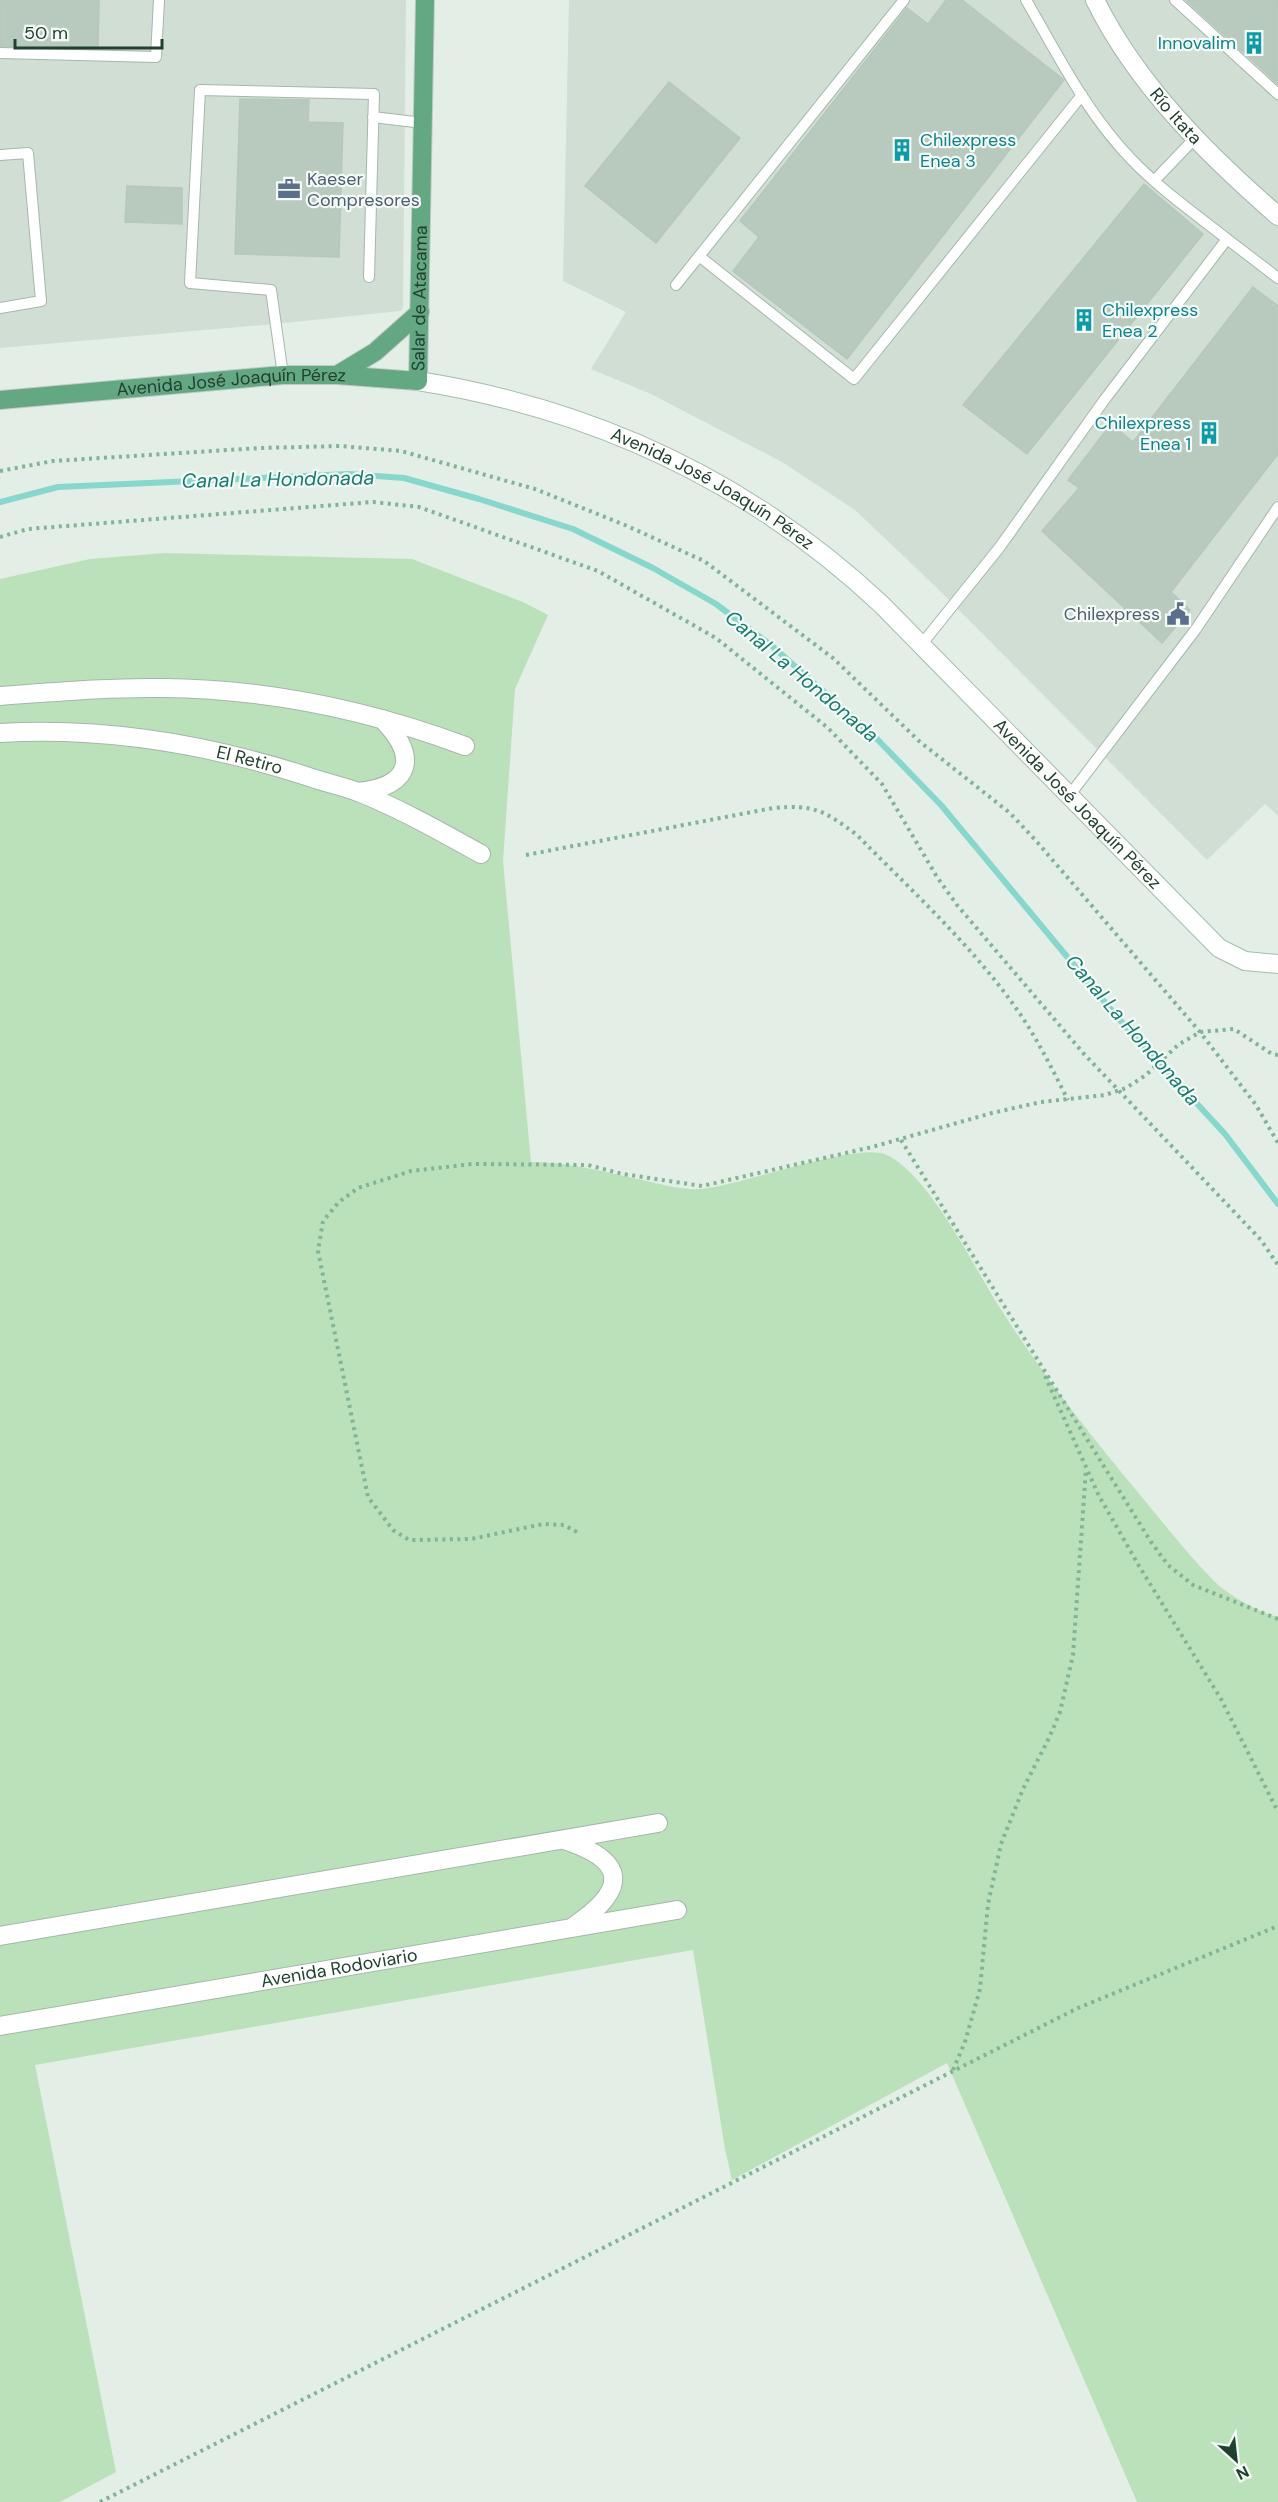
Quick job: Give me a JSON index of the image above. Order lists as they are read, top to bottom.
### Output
{
  "streets": {
    "main road": ["Salar de Atacama", "Avenida José Joaquín Pérez"],
    "street": ["Río Itata", "El Retiro", "Avenida Rodoviario"]
  },
  "crossings": [
    ["Salar de Atacama", "Avenida José Joaquín Pérez"]
  ],
  "water": ["Canal La Hondonada"],
  "places": {
    "building": [
      "Innovalim",
      "Chilexpress Enea 3",
      "Chilexpress Enea 2",
      "Chilexpress Enea 1"
    ],
    "office": ["Kaeser Compresores"],
    "public building": ["Chilexpress"]
  },
  "scale_bar": "50 m",
  "north": "bottom right"
}
